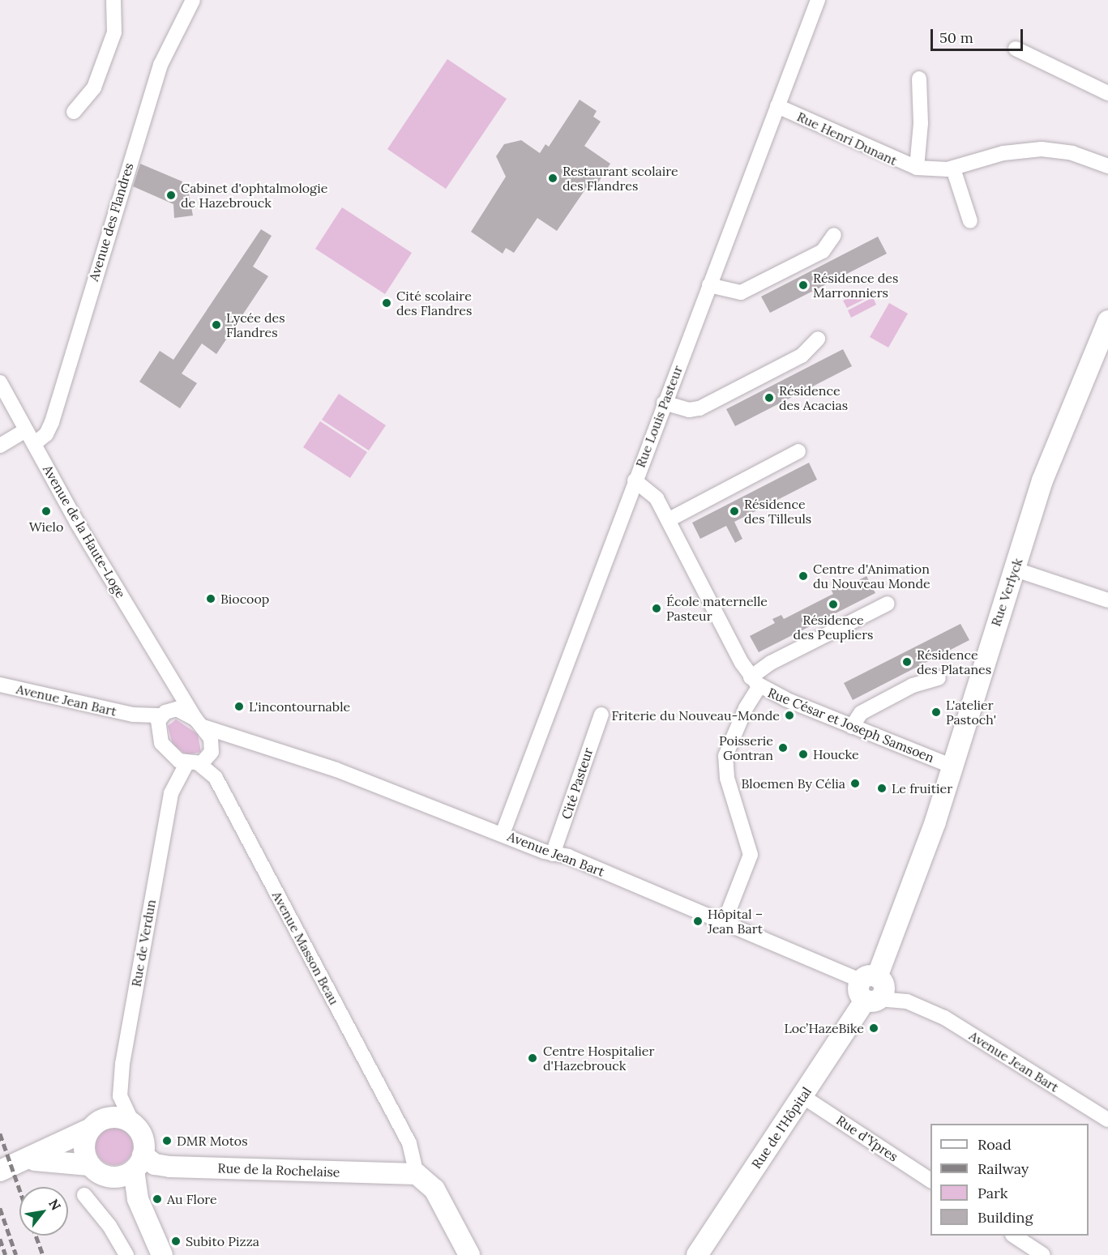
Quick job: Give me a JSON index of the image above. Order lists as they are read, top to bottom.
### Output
{
  "streets": {
    "street": [
      "Rue Henri Dunant",
      "Avenue des Flandres",
      "Rue Louis Pasteur",
      "Avenue de la Haute-Loge",
      "Rue Verlyck",
      "Avenue Jean Bart",
      "Rue César et Joseph Samsoen",
      "Cité Pasteur",
      "Rue de Verdun",
      "Avenue Masson Beau",
      "Rue de l'Hôpital",
      "Rue d'Ypres",
      "Rue de la Rochelaise"
    ]
  },
  "crossings": [
    ["Rue Henri Dunant", "Rue Louis Pasteur"],
    ["Avenue des Flandres", "Avenue de la Haute-Loge"],
    ["Rue Louis Pasteur", "Avenue Jean Bart"],
    ["Avenue de la Haute-Loge", "Avenue Jean Bart"],
    ["Avenue de la Haute-Loge", "Rue de Verdun"],
    ["Avenue de la Haute-Loge", "Avenue Masson Beau"],
    ["Rue Verlyck", "Avenue Jean Bart"],
    ["Rue Verlyck", "Rue César et Joseph Samsoen"],
    ["Rue Verlyck", "Rue de l'Hôpital"],
    ["Avenue Jean Bart", "Cité Pasteur"],
    ["Avenue Jean Bart", "Rue de Verdun"],
    ["Avenue Jean Bart", "Avenue Masson Beau"],
    ["Avenue Jean Bart", "Rue de l'Hôpital"],
    ["Rue de Verdun", "Avenue Masson Beau"],
    ["Rue de Verdun", "Rue de la Rochelaise"],
    ["Avenue Masson Beau", "Rue de la Rochelaise"],
    ["Rue de l'Hôpital", "Rue d'Ypres"]
  ],
  "places": [
    "Restaurant scolaire des Flandres",
    "Cabinet d'ophtalmologie de Hazebrouck",
    "Résidence des Marronniers",
    "Cité scolaire des Flandres",
    "Lycée des Flandres",
    "Résidence des Acacias",
    "Wielo",
    "Résidence des Tilleuls",
    "Centre d'Animation du Nouveau Monde",
    "Biocoop",
    "Résidence des Peupliers",
    "École maternelle Pasteur",
    "Résidence des Platanes",
    "L'incontournable",
    "L'atelier Pastoch'",
    "Friterie du Nouveau-Monde",
    "Poisserie Gontran",
    "Houcke",
    "Bloemen By Célia",
    "Le fruitier",
    "Hôpital – Jean Bart",
    "Loc’HazeBike",
    "Centre Hospitalier d'Hazebrouck",
    "DMR Motos",
    "Au Flore",
    "Subito Pizza"
  ],
  "legend": [
    "Road",
    "Railway",
    "Park",
    "Building"
  ],
  "scale_bar": "50 m",
  "north": "top right"
}
